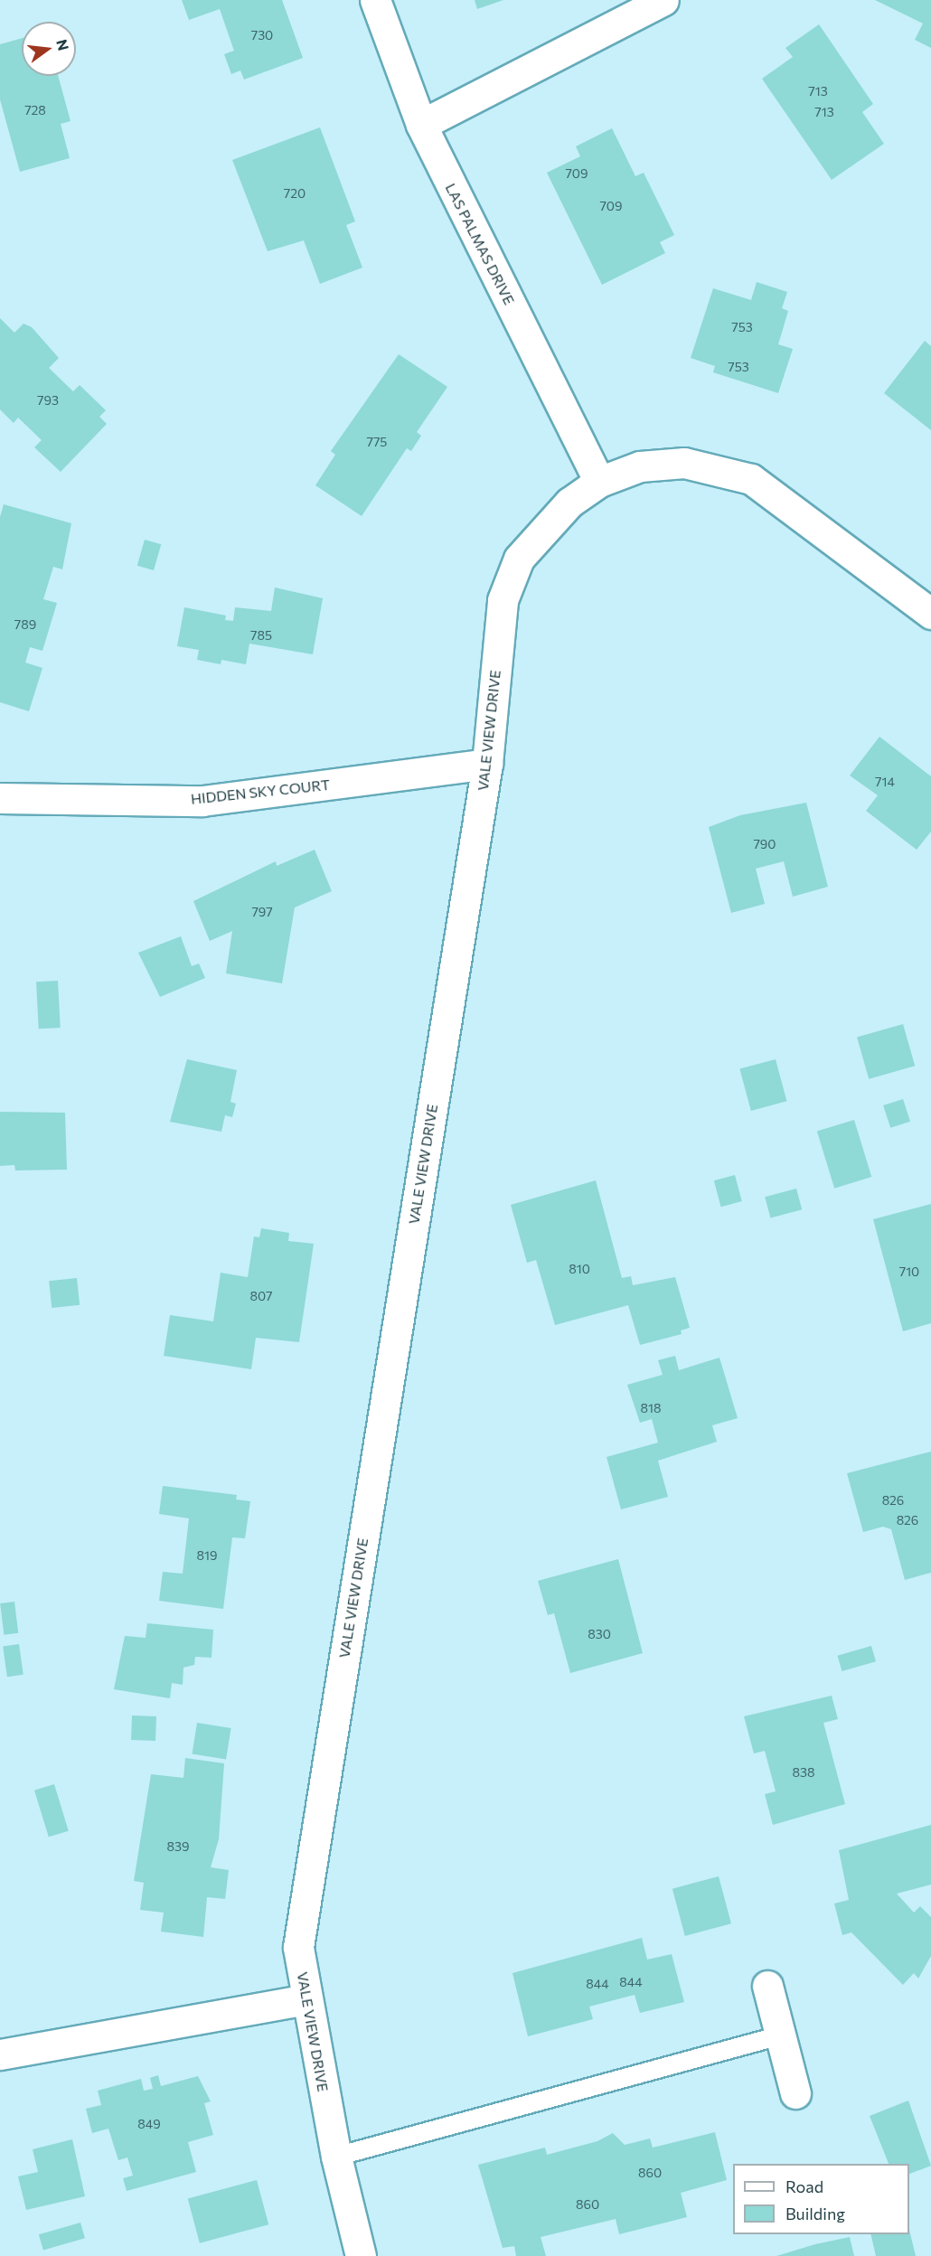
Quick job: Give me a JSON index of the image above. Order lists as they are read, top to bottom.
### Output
{
  "streets": {
    "street": ["LAS PALMAS DRIVE", "VALE VIEW DRIVE", "HIDDEN SKY COURT"]
  },
  "crossings": [
    ["LAS PALMAS DRIVE", "VALE VIEW DRIVE"],
    ["VALE VIEW DRIVE", "HIDDEN SKY COURT"]
  ],
  "house_numbers": [
    "730",
    "713",
    "728",
    "713",
    "709",
    "720",
    "709",
    "753",
    "753",
    "793",
    "775",
    "789",
    "785",
    "714",
    "790",
    "797",
    "810",
    "710",
    "807",
    "818",
    "826",
    "826",
    "819",
    "830",
    "838",
    "839",
    "844",
    "844",
    "849",
    "860",
    "860"
  ],
  "legend": ["Road", "Building"],
  "north": "right"
}
